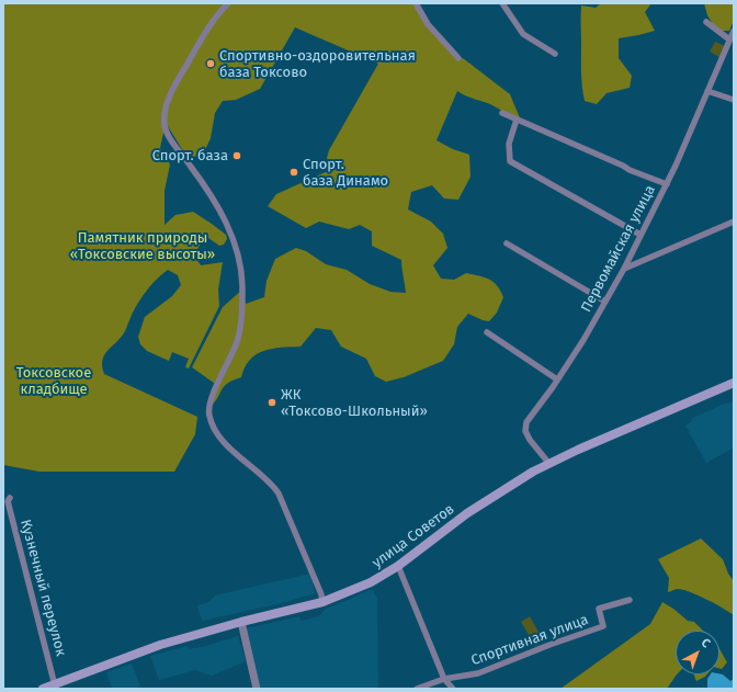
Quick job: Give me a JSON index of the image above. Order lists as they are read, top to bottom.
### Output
{
  "streets": {
    "main road": ["улица Советов"],
    "street": ["Первомайская улица", "Кузнечный переулок", "Спортивная улица"]
  },
  "crossings": [
    ["Первомайская улица", "улица Советов"],
    ["улица Советов", "Кузнечный переулок"]
  ],
  "parks": ["Памятник природы «Токсовские высоты»", "Токсовское кладбище"],
  "places": [
    "Спортивно-оздоровительная база Токсово",
    "Спорт. база",
    "Спорт. база Динамо",
    "ЖК «Токсово-Школьный»"
  ],
  "north": "top right"
}
